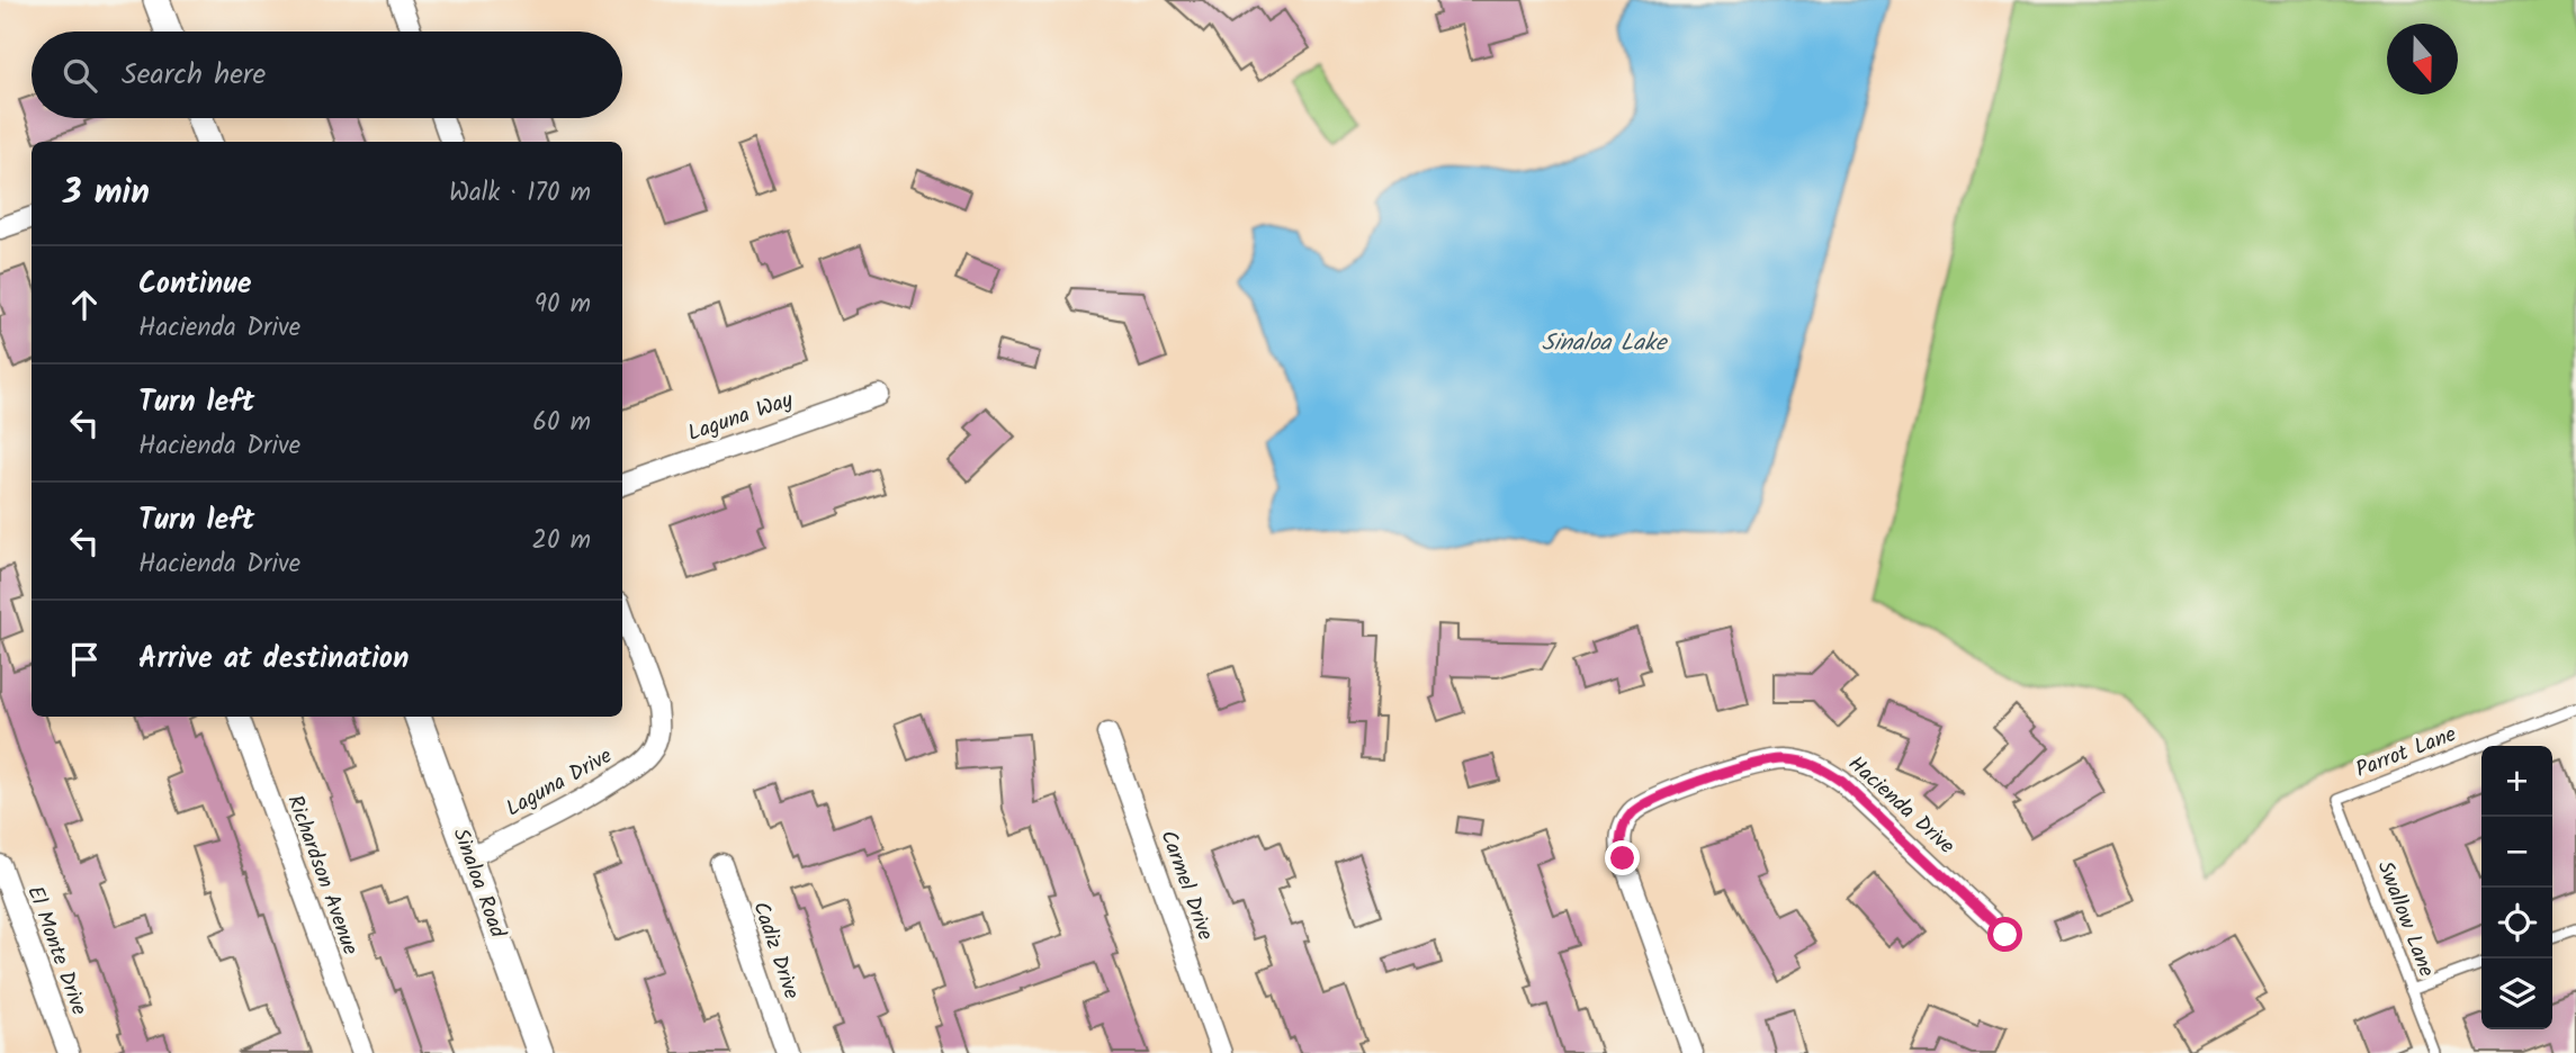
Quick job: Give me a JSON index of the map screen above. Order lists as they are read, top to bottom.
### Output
{
  "streets": {
    "street": [
      "Laguna Way",
      "Laguna Drive",
      "Hacienda Drive",
      "Richardson Avenue",
      "Sinaloa Road",
      "Carmel Drive",
      "El Monte Drive",
      "Cadiz Drive"
    ],
    "lane": ["Parrot Lane", "Swallow Lane"]
  },
  "crossings": [
    ["Parrot Lane", "Swallow Lane"],
    ["Laguna Drive", "Sinaloa Road"]
  ],
  "water": ["Sinaloa Lake"],
  "north": "bottom",
  "page": {
    "search": "Search here",
    "heading": ["3 min", "Walk · 170 m"],
    "list": [
      ["Continue", "Hacienda Drive", "90 m"],
      ["Turn left", "Hacienda Drive", "60 m"],
      ["Turn left", "Hacienda Drive", "20 m"],
      "Arrive at destination"
    ],
    "map_buttons": ["+", "−"]
  }
}
